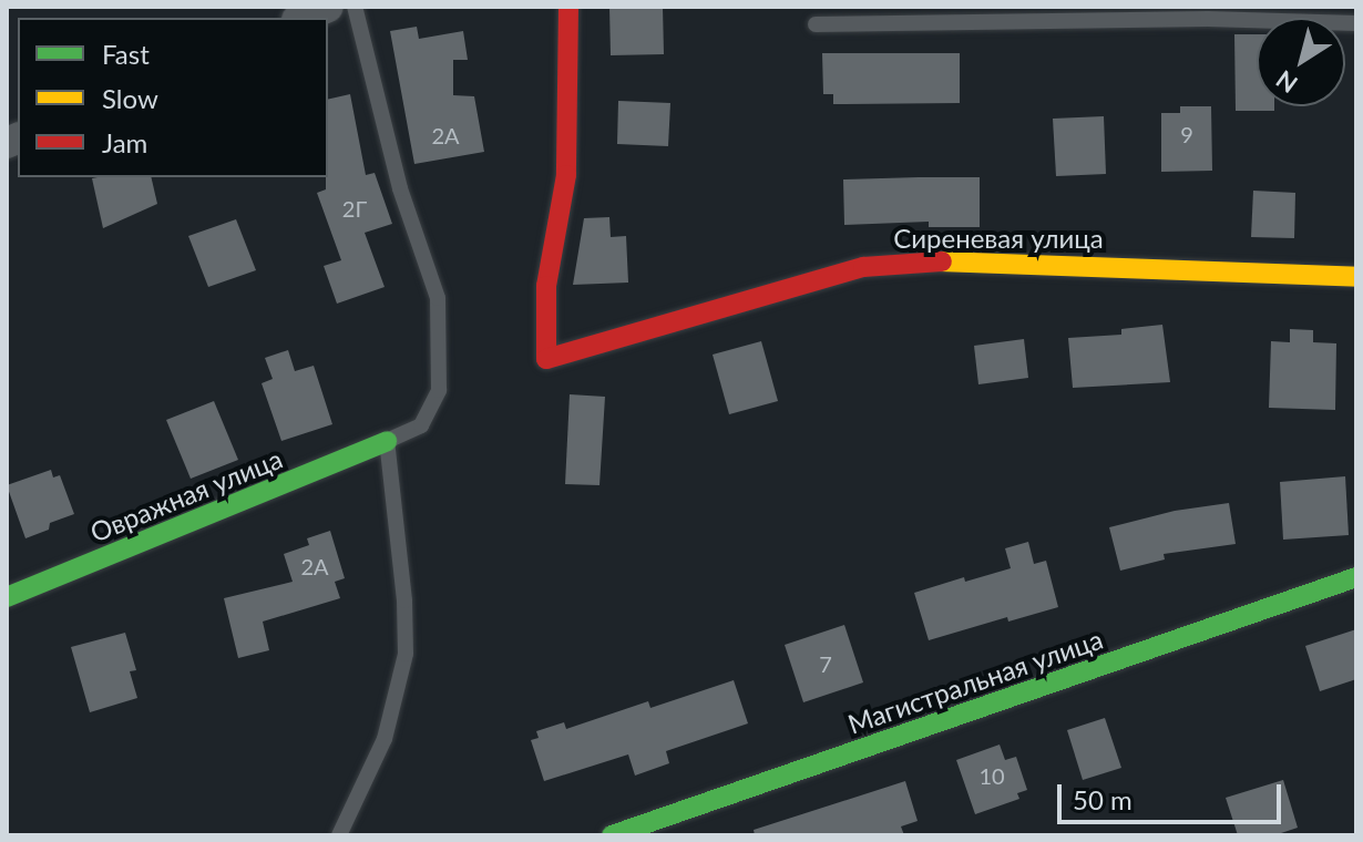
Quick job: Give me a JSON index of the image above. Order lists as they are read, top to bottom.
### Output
{
  "streets": {
    "street": ["Сиреневая улица", "Овражная улица", "Магистральная улица"]
  },
  "house_numbers": [
    "9",
    "2А",
    "2Г",
    "2А",
    "7",
    "10"
  ],
  "legend": ["Fast", "Slow", "Jam"],
  "scale_bar": "50 m",
  "north": "bottom left"
}
